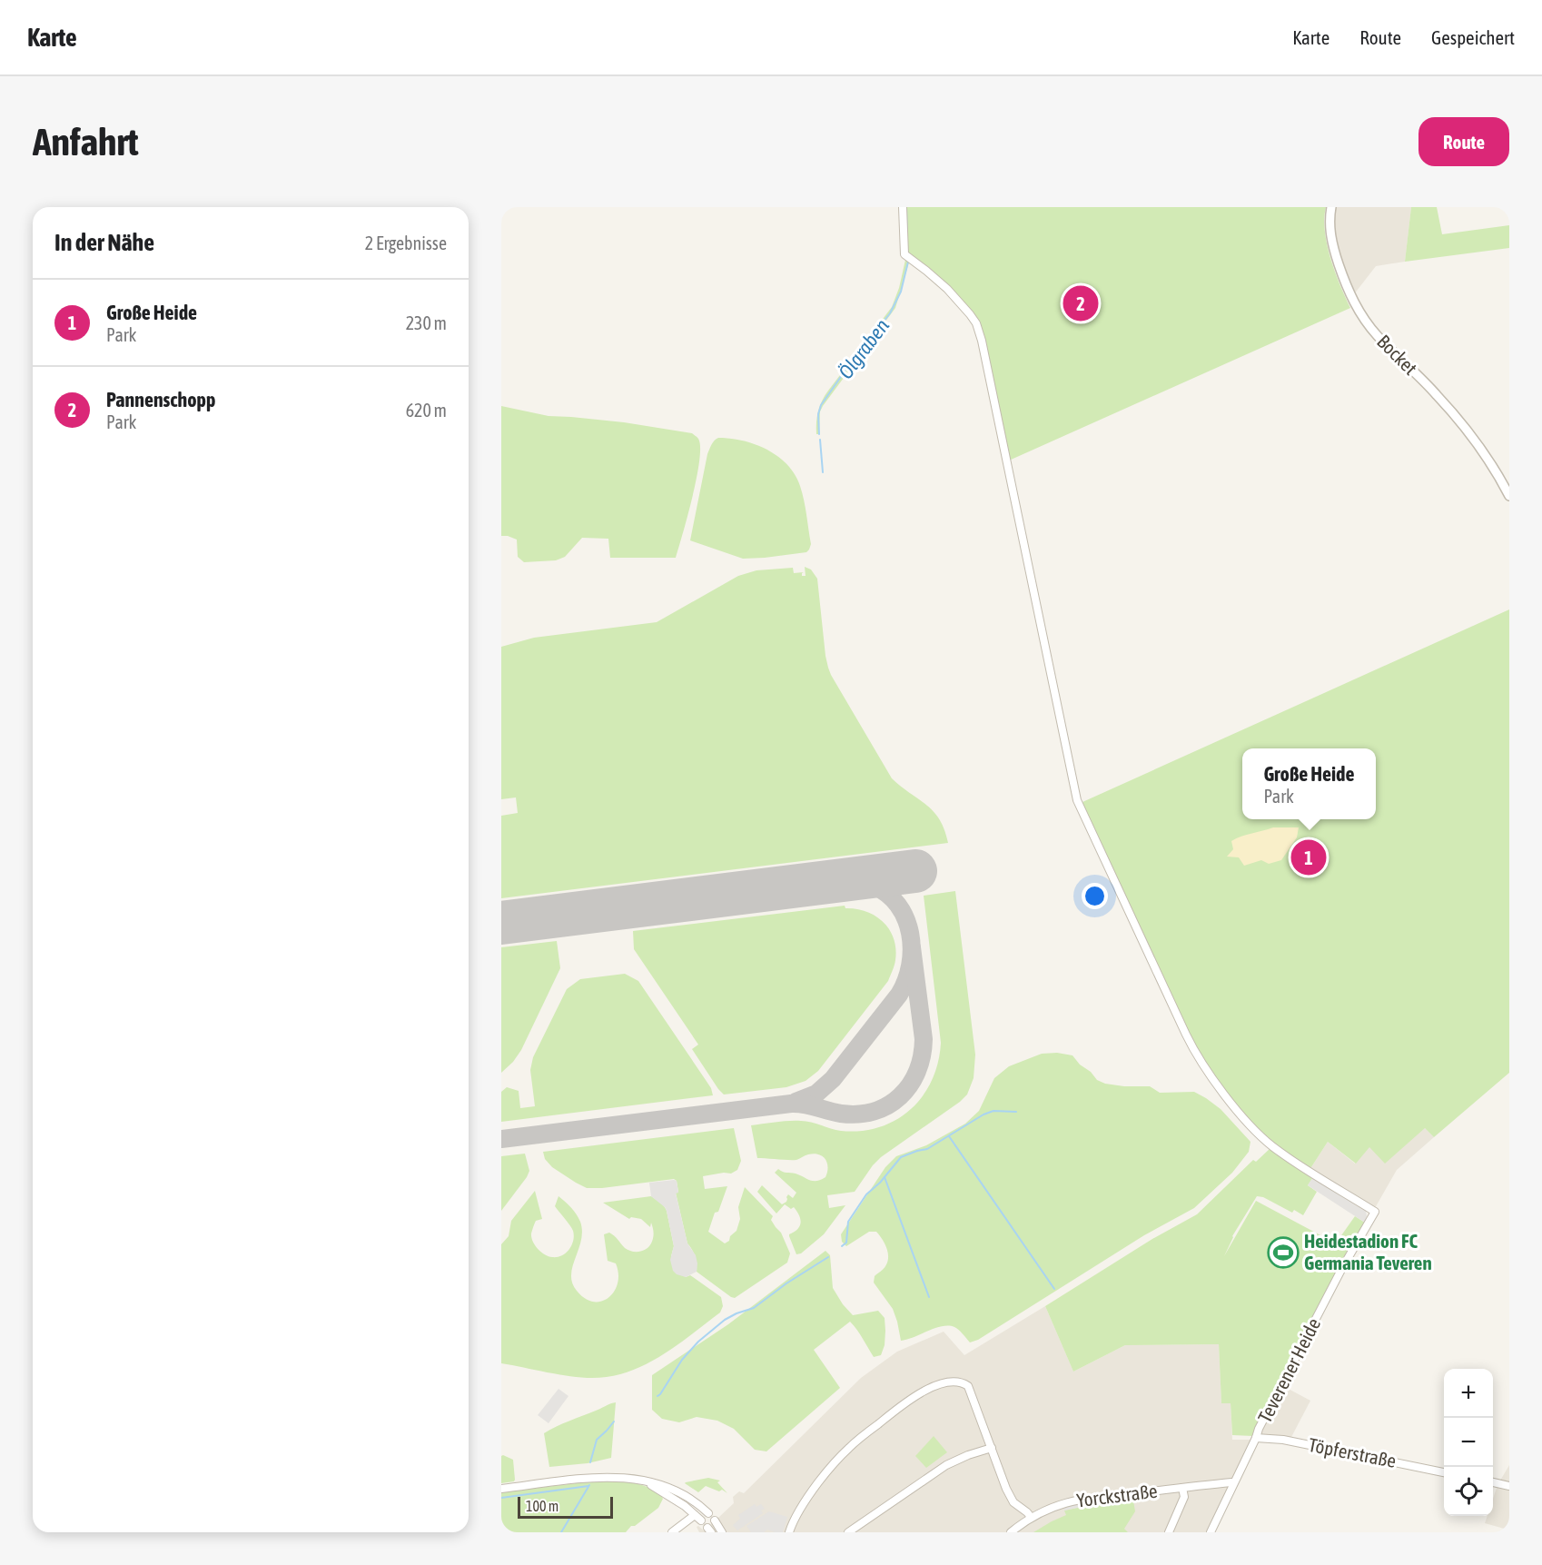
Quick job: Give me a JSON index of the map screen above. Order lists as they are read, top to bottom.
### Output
{
  "streets": {
    "street": [
      "Bocket",
      "Teverener Heide",
      "Töpferstraße",
      "Yorckstraße"
    ]
  },
  "crossings": [
    ["Teverener Heide", "Töpferstraße"]
  ],
  "water": ["Ölgraben"],
  "places": {
    "sports": ["Heidestadion FC Germania Teveren"]
  },
  "scale_bar": "100 m",
  "page": {
    "header": "Karte",
    "nav": ["Karte", "Route", "Gespeichert"],
    "buttons": "Route",
    "title": "Anfahrt",
    "heading": ["In der Nähe", "2 Ergebnisse"],
    "list": [
      {
        "mark": "1",
        "name": "Große Heide",
        "note": "Park",
        "value": "230 m"
      },
      {
        "mark": "2",
        "name": "Pannenschopp",
        "note": "Park",
        "value": "620 m"
      }
    ],
    "pins": ["2", "1"],
    "popup": ["Große Heide", "Park"],
    "map_buttons": ["+", "−"],
    "scale": "100 m"
  }
}
